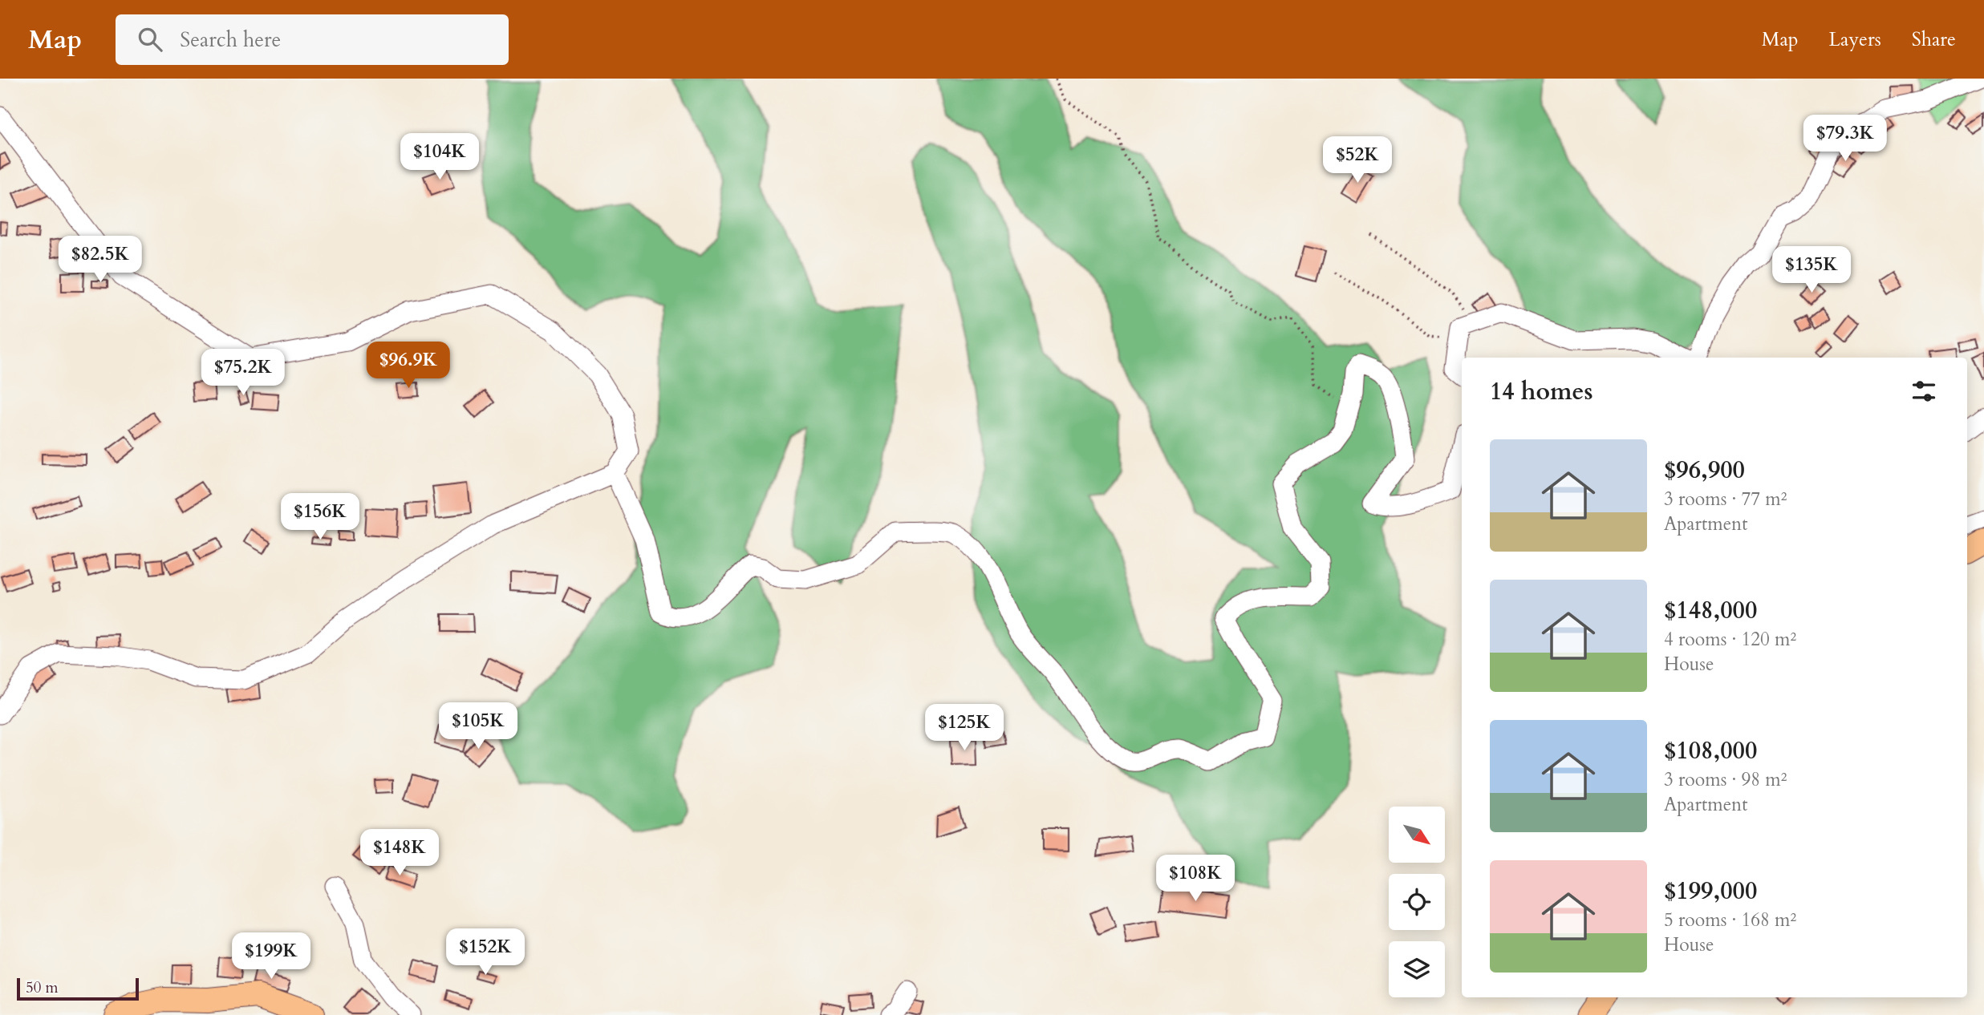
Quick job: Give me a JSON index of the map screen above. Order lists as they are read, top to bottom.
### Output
{
  "scale_bar": "50 m",
  "north": "bottom right",
  "page": {
    "header": "Map",
    "search": "Search here",
    "nav": ["Map", "Layers", "Share"],
    "price": [
      "$79.3K",
      "$104K",
      "$52K",
      "$82.5K",
      "$135K",
      "$96.9K",
      "$75.2K",
      "$156K",
      "$105K",
      "$125K",
      "$148K",
      "$108K",
      "$152K",
      "$199K"
    ],
    "heading": "14 homes",
    "list": [
      {
        "name": "$96,900",
        "note": "3 rooms · 77 m² · Apartment"
      },
      {
        "name": "$148,000",
        "note": "4 rooms · 120 m² · House"
      },
      {
        "name": "$108,000",
        "note": "3 rooms · 98 m² · Apartment"
      },
      {
        "name": "$199,000",
        "note": "5 rooms · 168 m² · House"
      }
    ],
    "scale": "50 m"
  }
}
